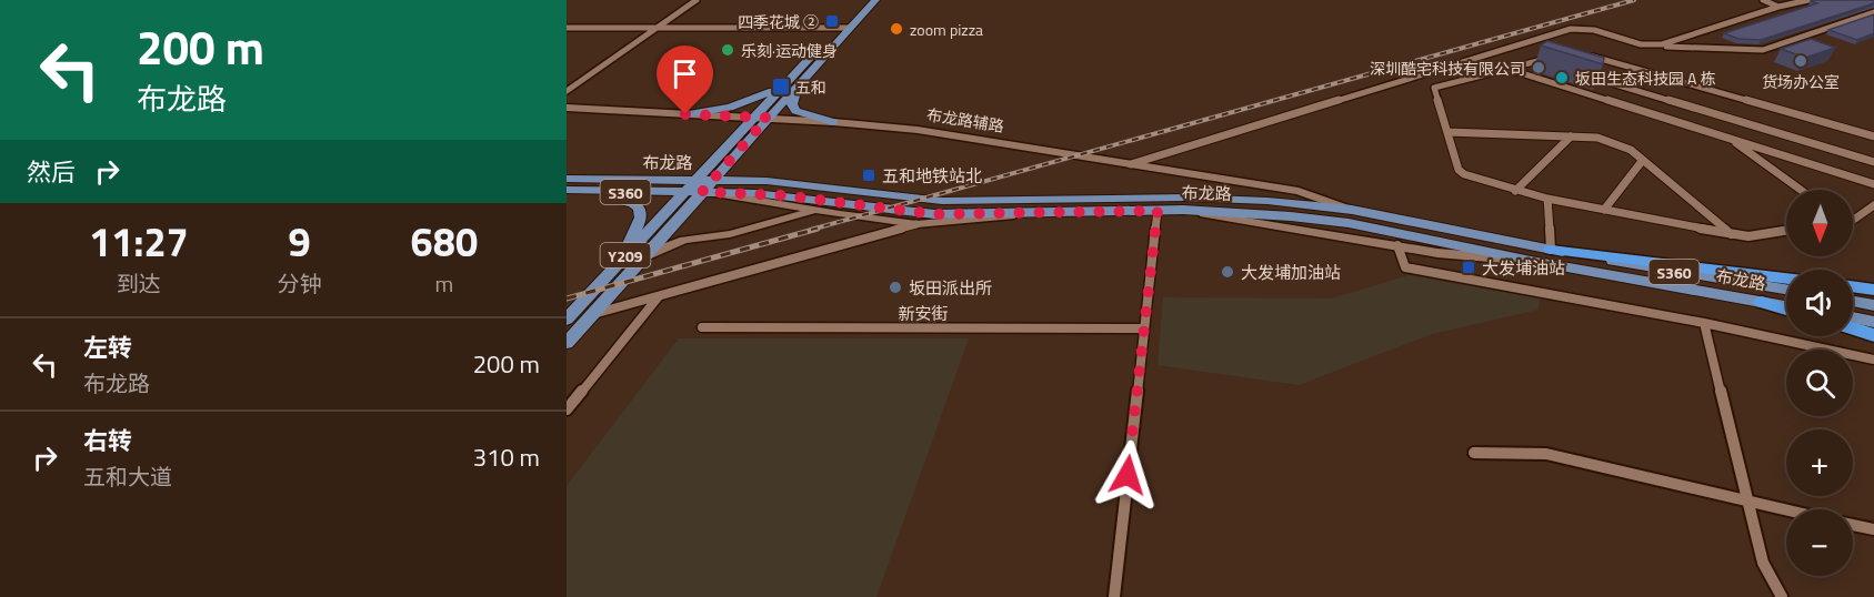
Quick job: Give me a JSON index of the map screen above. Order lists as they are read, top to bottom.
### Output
{
  "streets": {
    "main road": [
      "布龙路辅路",
      "布龙路",
      "S360",
      "Y209"
    ],
    "street": ["新安街"]
  },
  "crossings": [
    ["布龙路辅路", "布龙路"],
    ["布龙路辅路", "Y209"],
    ["布龙路", "Y209"]
  ],
  "places": {
    "transit": [
      "四季花城 ②",
      "五和",
      "五和地铁站北",
      "大发埔油站"
    ],
    "other": [
      "zoom pizza",
      "乐刻·运动健身",
      "货场办公室",
      "深圳酷宅科技有限公司",
      "坂田生态科技园 A 栋",
      "大发埔加油站",
      "坂田派出所"
    ]
  },
  "north": "bottom",
  "page": {
    "turn": ["200 m", "布龙路"],
    "then": "然后",
    "map_buttons": ["+", "−"],
    "eta": [
      "11:27",
      "到达",
      "9",
      "分钟",
      "680",
      "m"
    ],
    "list": [
      {
        "name": "左转",
        "note": "布龙路",
        "value": "200 m"
      },
      {
        "name": "右转",
        "note": "五和大道",
        "value": "310 m"
      }
    ]
  }
}
